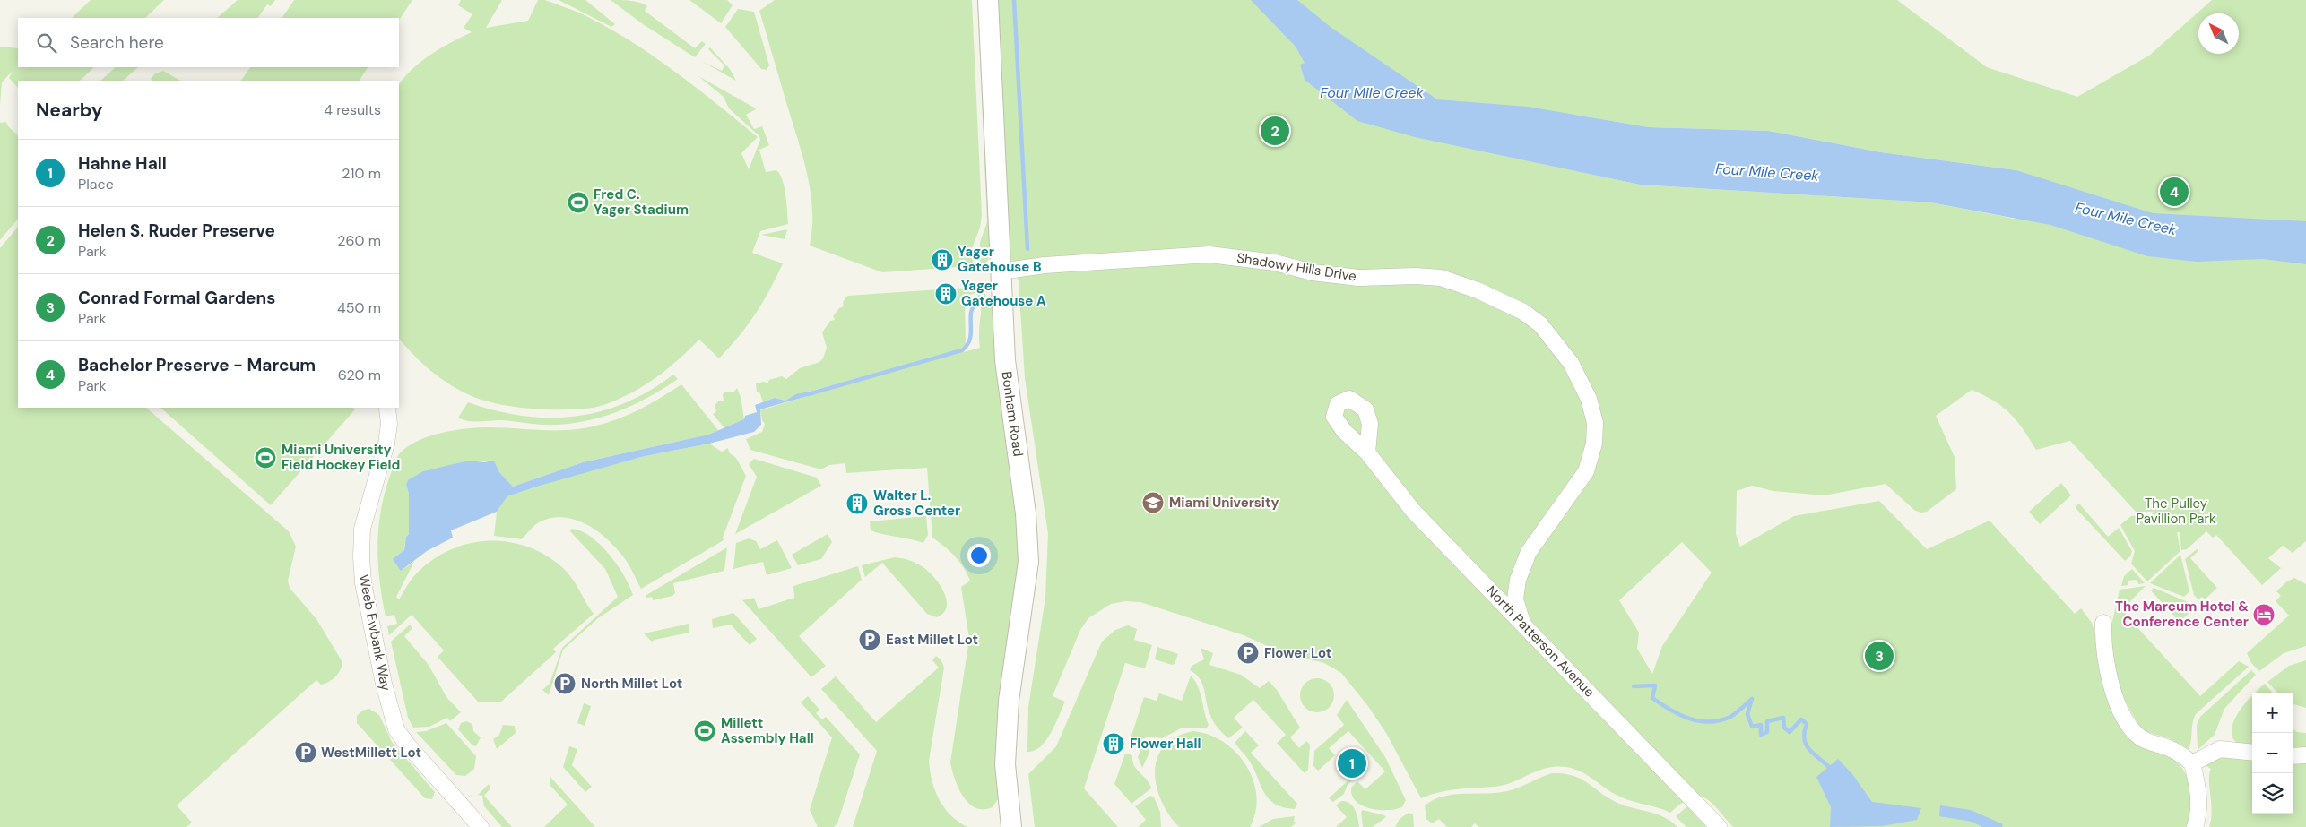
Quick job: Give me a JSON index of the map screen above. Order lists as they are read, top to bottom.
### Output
{
  "streets": {
    "street": [
      "Shadowy Hills Drive",
      "Bonham Road",
      "Weeb Ewbank Way",
      "North Patterson Avenue"
    ]
  },
  "crossings": [
    ["Shadowy Hills Drive", "Bonham Road"],
    ["Shadowy Hills Drive", "North Patterson Avenue"]
  ],
  "water": ["Four Mile Creek"],
  "parks": ["The Pulley Pavillion Park"],
  "places": {
    "sports": ["Fred C. Yager Stadium", "Miami University Field Hockey Field", "Millett Assembly Hall"],
    "building": [
      "Yager Gatehouse B",
      "Yager Gatehouse A",
      "Walter L. Gross Center",
      "Flower Hall"
    ],
    "school or university": ["Miami University"],
    "hotel": ["The Marcum Hotel & Conference Center"],
    "parking": [
      "East Millet Lot",
      "Flower Lot",
      "North Millet Lot",
      "WestMillett Lot"
    ]
  },
  "north": "top left",
  "page": {
    "search": "Search here",
    "heading": ["Nearby", "4 results"],
    "pins": [
      "2",
      "4",
      "3",
      "1"
    ],
    "list": [
      {
        "mark": "1",
        "name": "Hahne Hall",
        "note": "Place",
        "value": "210 m"
      },
      {
        "mark": "2",
        "name": "Helen S. Ruder Preserve",
        "note": "Park",
        "value": "260 m"
      },
      {
        "mark": "3",
        "name": "Conrad Formal Gardens",
        "note": "Park",
        "value": "450 m"
      },
      {
        "mark": "4",
        "name": "Bachelor Preserve - Marcum",
        "note": "Park",
        "value": "620 m"
      }
    ],
    "map_buttons": ["+", "−"]
  }
}
